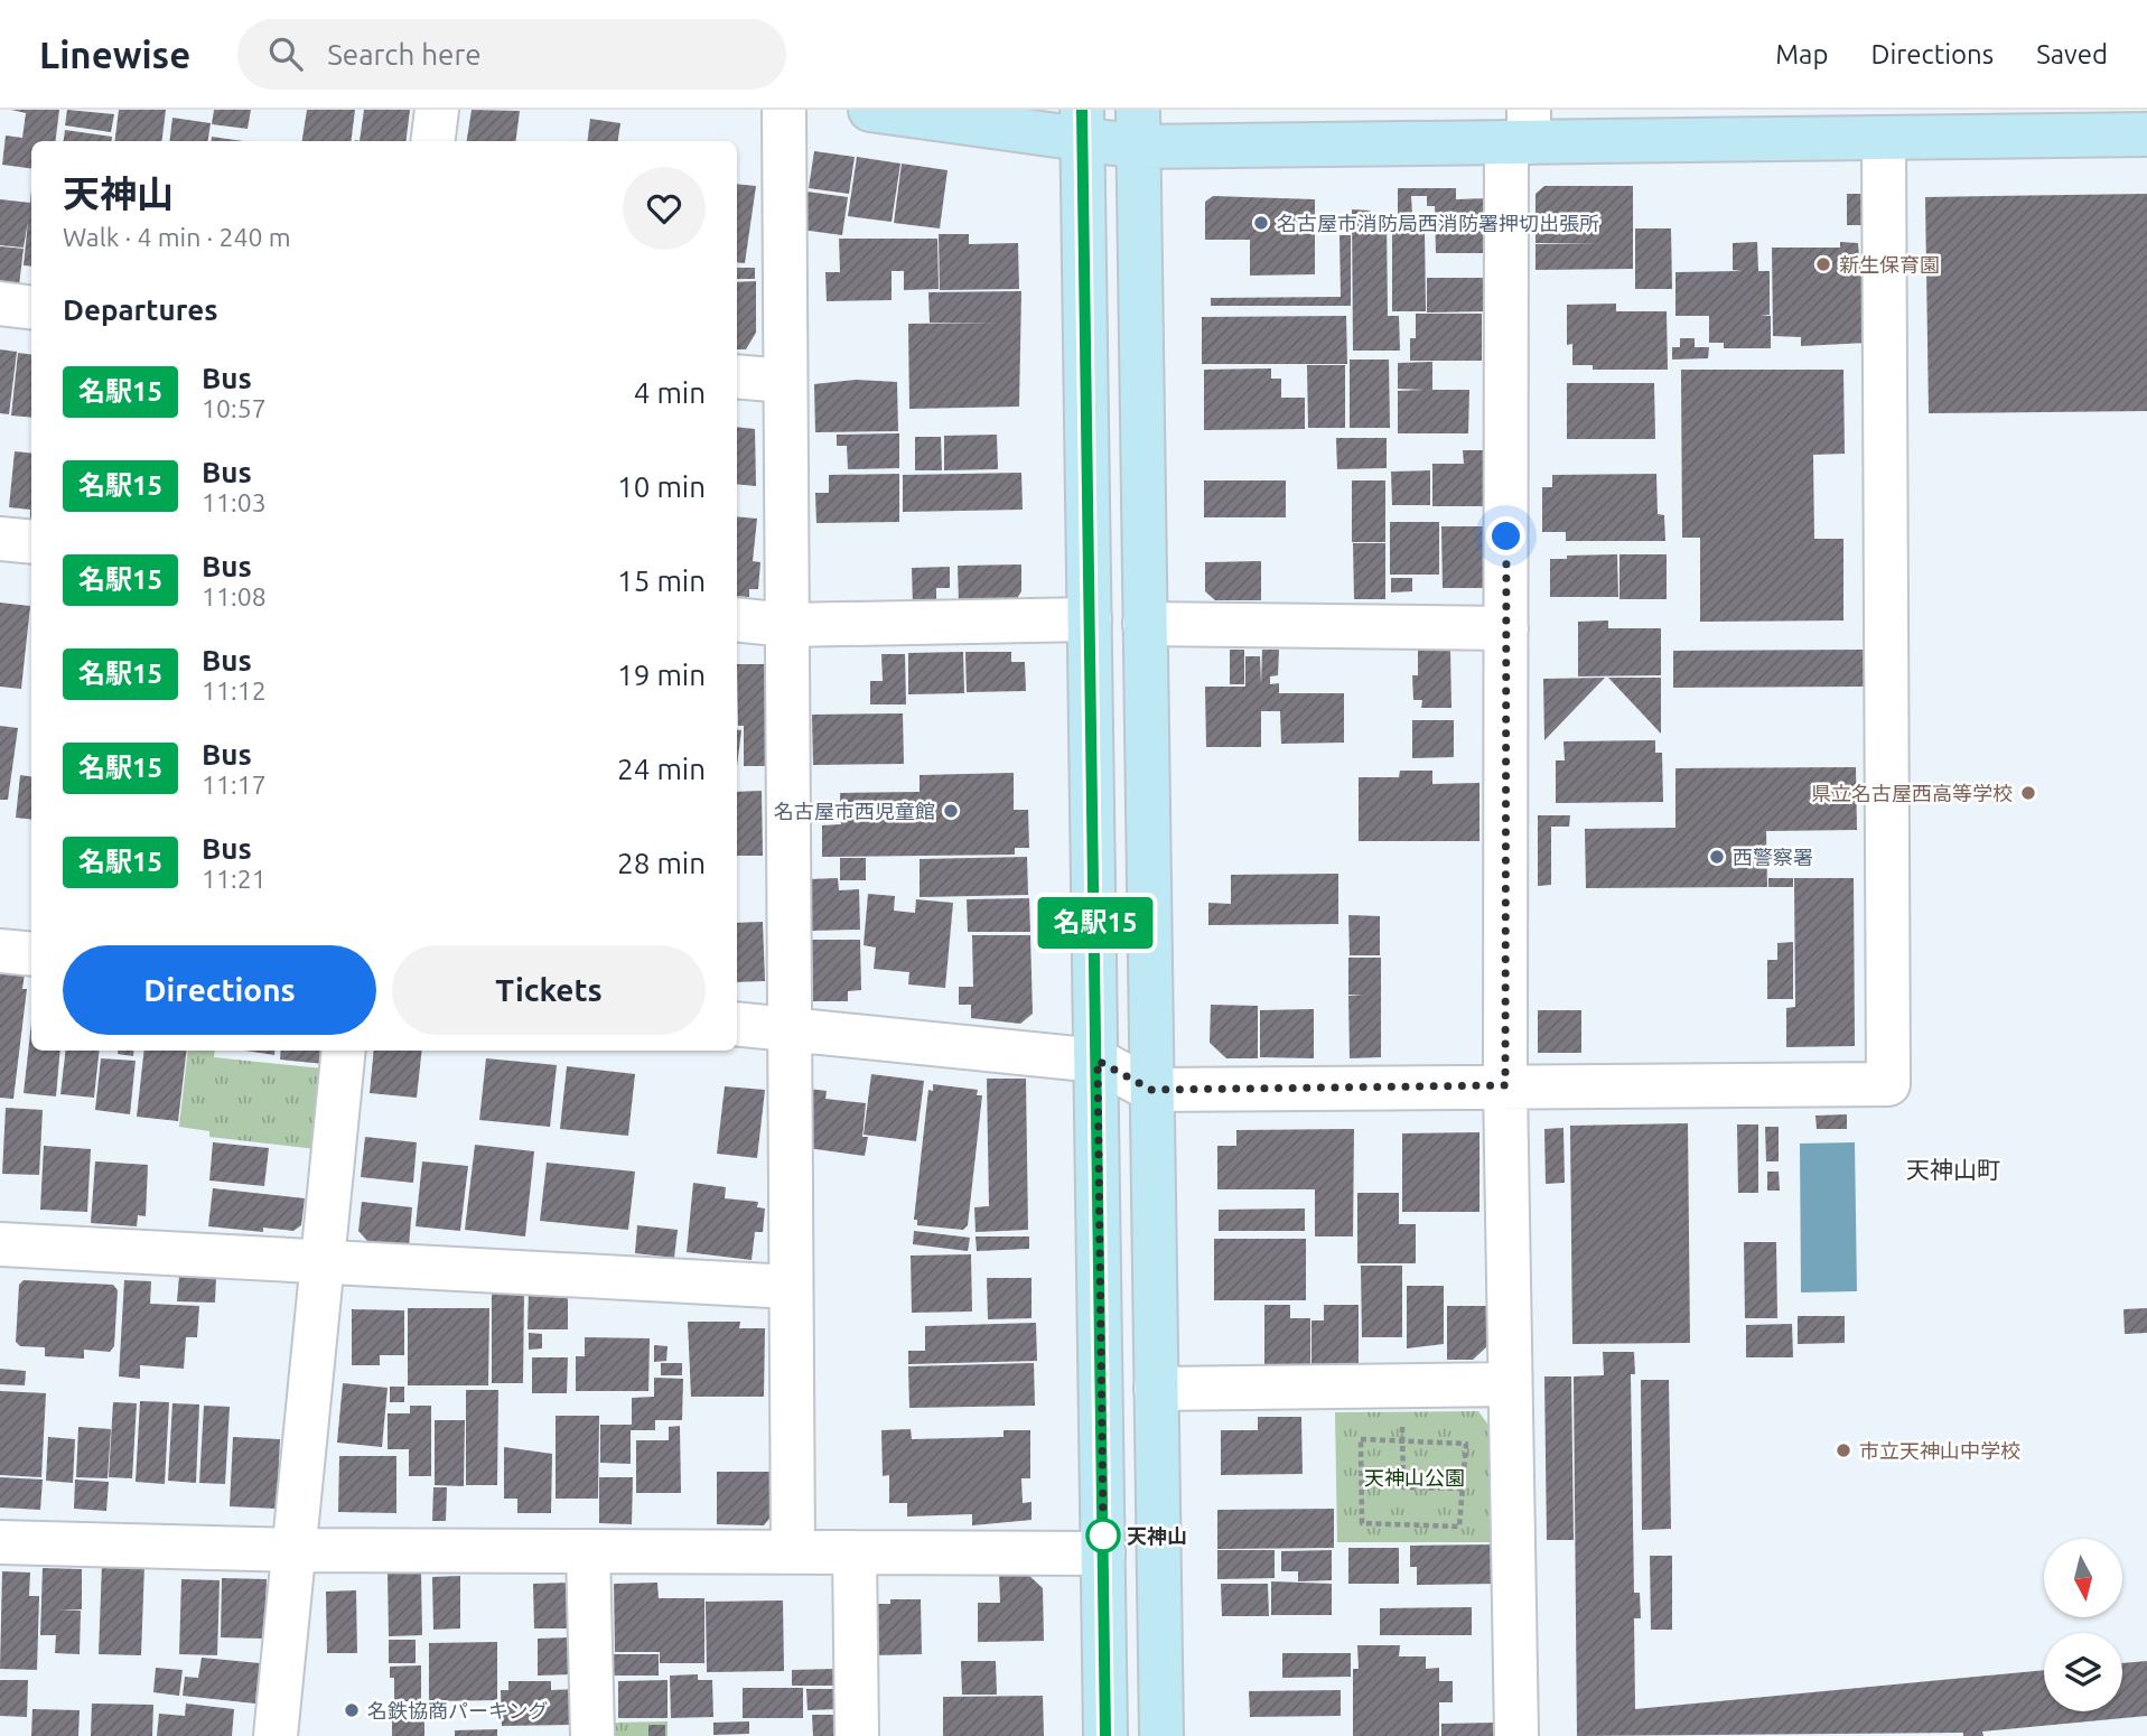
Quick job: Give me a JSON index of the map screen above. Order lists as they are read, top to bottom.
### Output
{
  "districts": ["天神山町"],
  "parks": ["天神山公園"],
  "places": [
    "名古屋市消防局西消防署押切出張所",
    "新生保育園",
    "県立名古屋西高等学校",
    "名古屋市西児童館",
    "西警察署",
    "市立天神山中学校",
    "天神山",
    "名鉄協商パーキング"
  ],
  "lines": ["bus line 名駅15"],
  "north": "bottom",
  "page": {
    "header": "Linewise",
    "search": "Search here",
    "nav": ["Map", "Directions", "Saved"],
    "on_map": "名駅15",
    "heading": [
      ["天神山", "Walk · 4 min · 240 m"],
      "Departures"
    ],
    "list": [
      {
        "mark": "名駅15",
        "name": "Bus",
        "note": "10:57",
        "value": "4 min"
      },
      {
        "mark": "名駅15",
        "name": "Bus",
        "note": "11:03",
        "value": "10 min"
      },
      {
        "mark": "名駅15",
        "name": "Bus",
        "note": "11:08",
        "value": "15 min"
      },
      {
        "mark": "名駅15",
        "name": "Bus",
        "note": "11:12",
        "value": "19 min"
      },
      {
        "mark": "名駅15",
        "name": "Bus",
        "note": "11:17",
        "value": "24 min"
      },
      {
        "mark": "名駅15",
        "name": "Bus",
        "note": "11:21",
        "value": "28 min"
      }
    ],
    "buttons": ["Directions", "Tickets"]
  }
}
